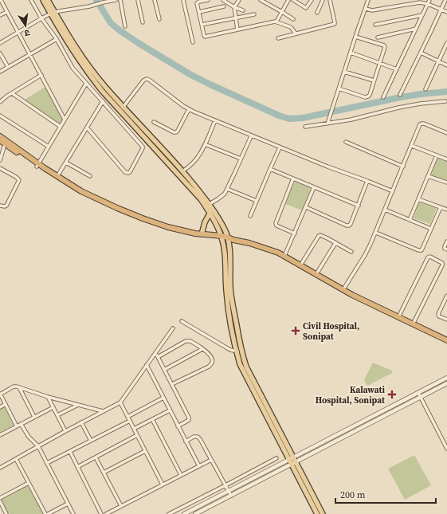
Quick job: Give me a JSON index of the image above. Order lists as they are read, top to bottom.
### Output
{
  "places": {
    "health": ["Civil Hospital, Sonipat", "Kalawati Hospital, Sonipat"]
  },
  "scale_bar": "200 m",
  "north": "bottom"
}
